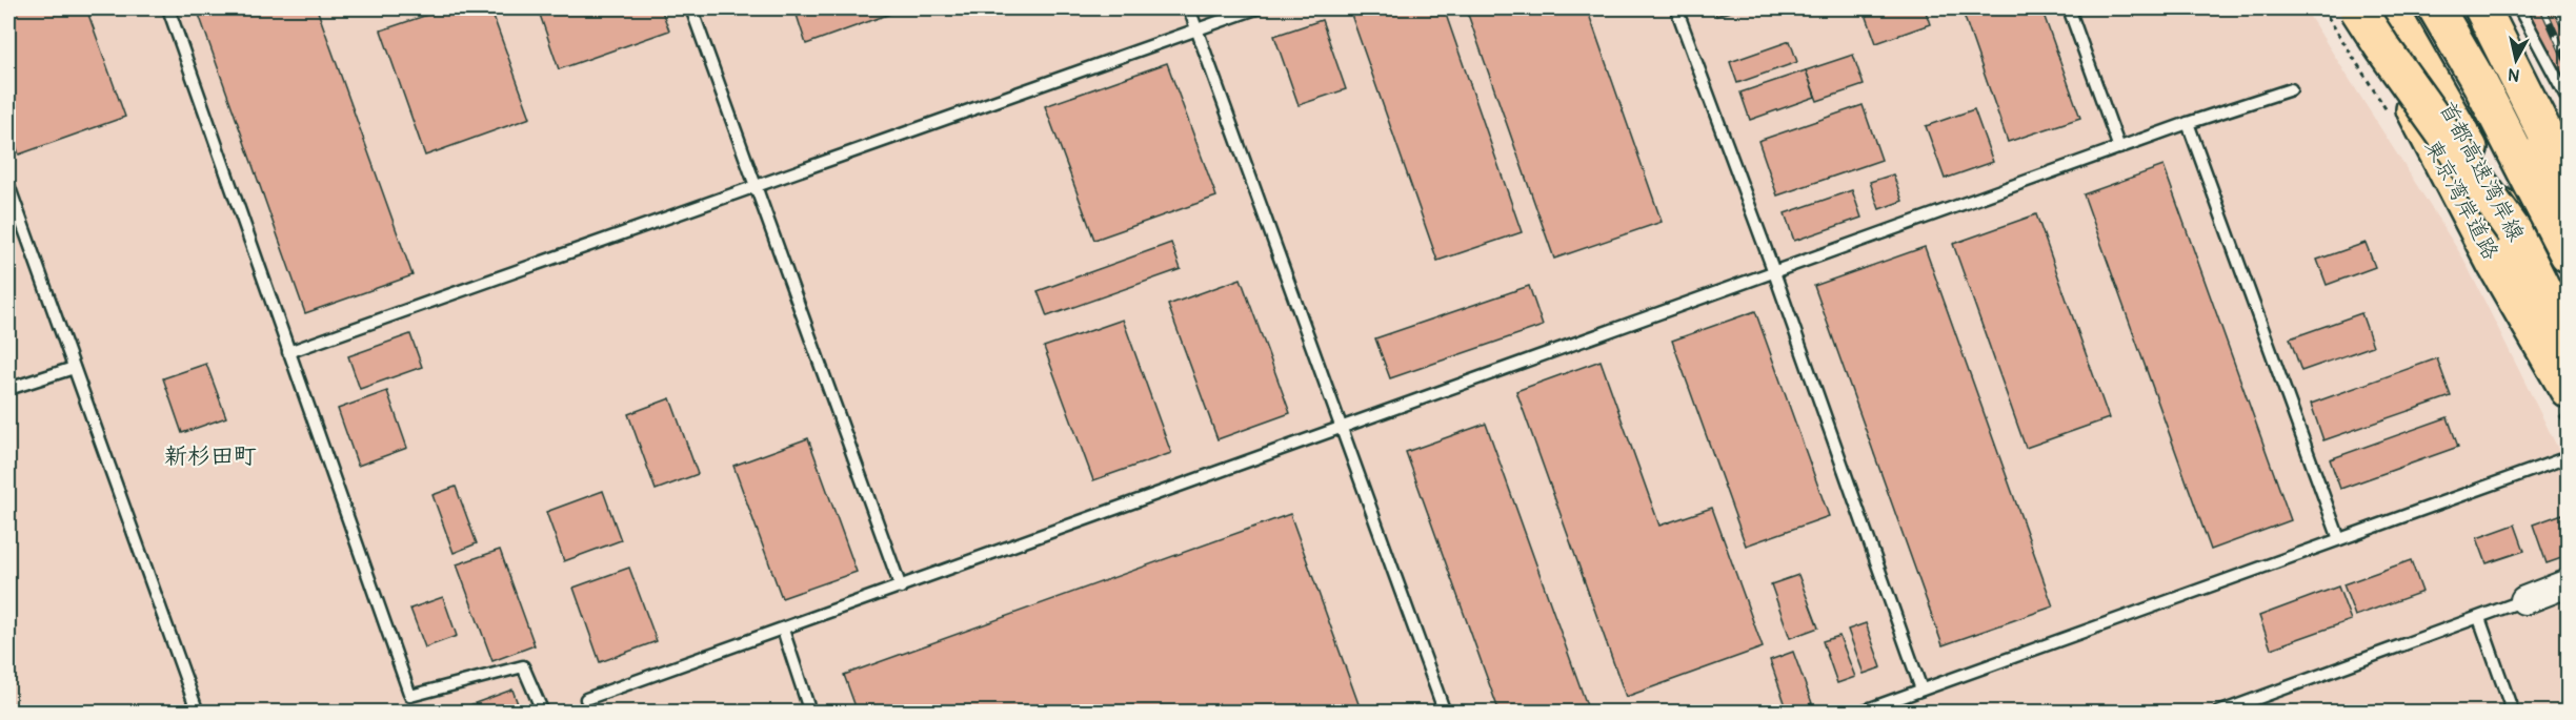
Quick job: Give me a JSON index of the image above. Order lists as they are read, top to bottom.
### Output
{
  "streets": {
    "highway": ["首都高速湾岸線", "東京湾岸道路"]
  },
  "districts": ["新杉田町"],
  "north": "bottom"
}
